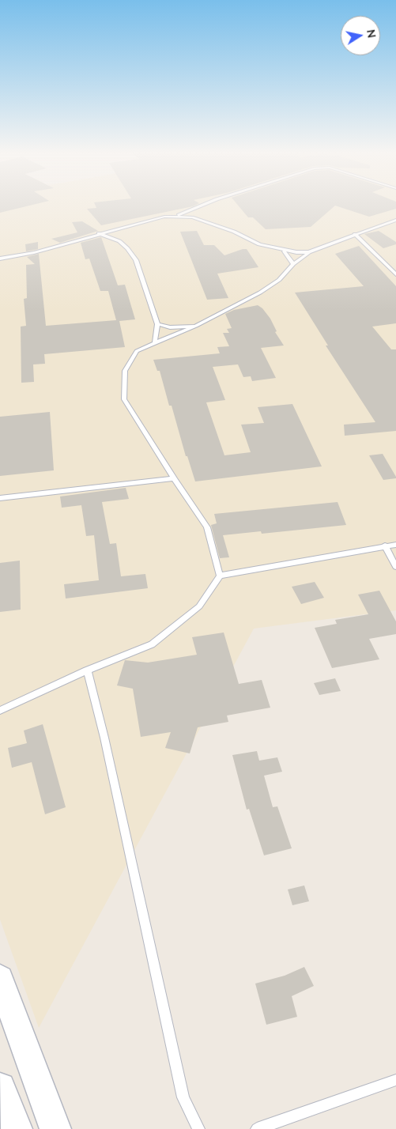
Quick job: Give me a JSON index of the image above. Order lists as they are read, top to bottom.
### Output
{
  "north": "right"
}
